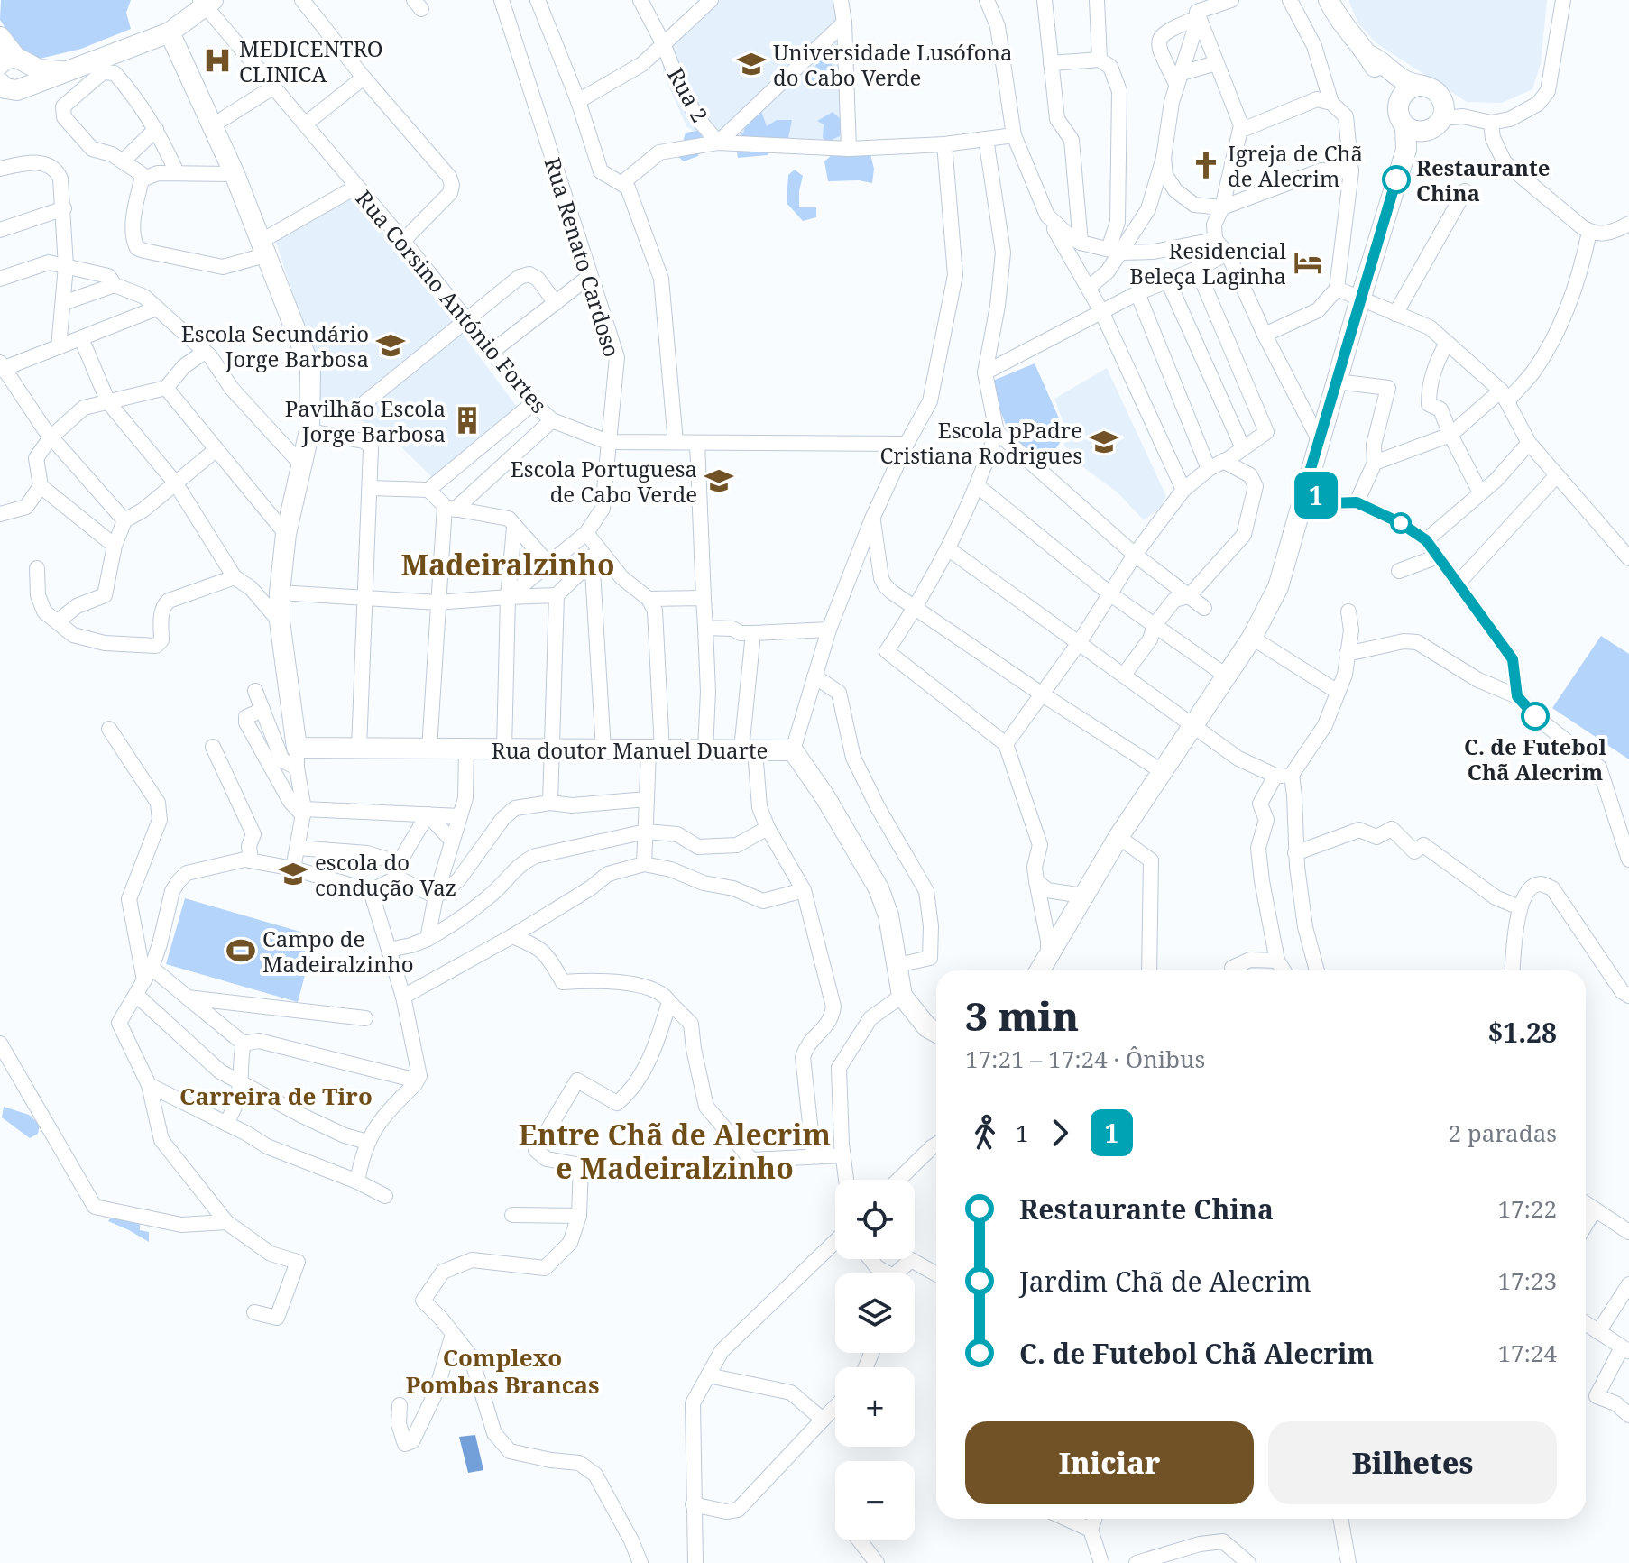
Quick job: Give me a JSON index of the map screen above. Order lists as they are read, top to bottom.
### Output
{
  "streets": {
    "street": [
      "Rua 2",
      "Rua Renato Cardoso",
      "Rua Corsino António Fortes",
      "Rua doutor Manuel Duarte"
    ]
  },
  "crossings": [
    ["Rua Renato Cardoso", "Rua Corsino António Fortes"]
  ],
  "districts": [
    "Madeiralzinho",
    "Carreira de Tiro",
    "Entre Chã de Alecrim e Madeiralzinho",
    "Complexo Pombas Brancas"
  ],
  "places": {
    "hospital": ["MEDICENTRO CLINICA"],
    "school or university": [
      "Universidade Lusófona do Cabo Verde",
      "Escola Secundário Jorge Barbosa",
      "Escola pPadre Cristiana Rodrigues",
      "Escola Portuguesa de Cabo Verde",
      "escola do condução Vaz"
    ],
    "church": ["Igreja de Chã de Alecrim"],
    "other": ["Restaurante China", "C. de Futebol Chã Alecrim"],
    "hotel": ["Residencial Beleça Laginha"],
    "building": ["Pavilhão Escola Jorge Barbosa"],
    "sports": ["Campo de Madeiralzinho"]
  },
  "lines": ["bus line 1"],
  "page": {
    "on_map": "1",
    "heading": ["3 min", "17:21 – 17:24 · Ônibus", "$1.28"],
    "legs": ["1", "1", "2 paradas"],
    "list": [
      {
        "name": "Restaurante China",
        "value": "17:22"
      },
      {
        "name": "Jardim Chã de Alecrim",
        "value": "17:23"
      },
      {
        "name": "C. de Futebol Chã Alecrim",
        "value": "17:24"
      }
    ],
    "map_buttons": ["+", "−"],
    "buttons": ["Iniciar", "Bilhetes"]
  }
}
